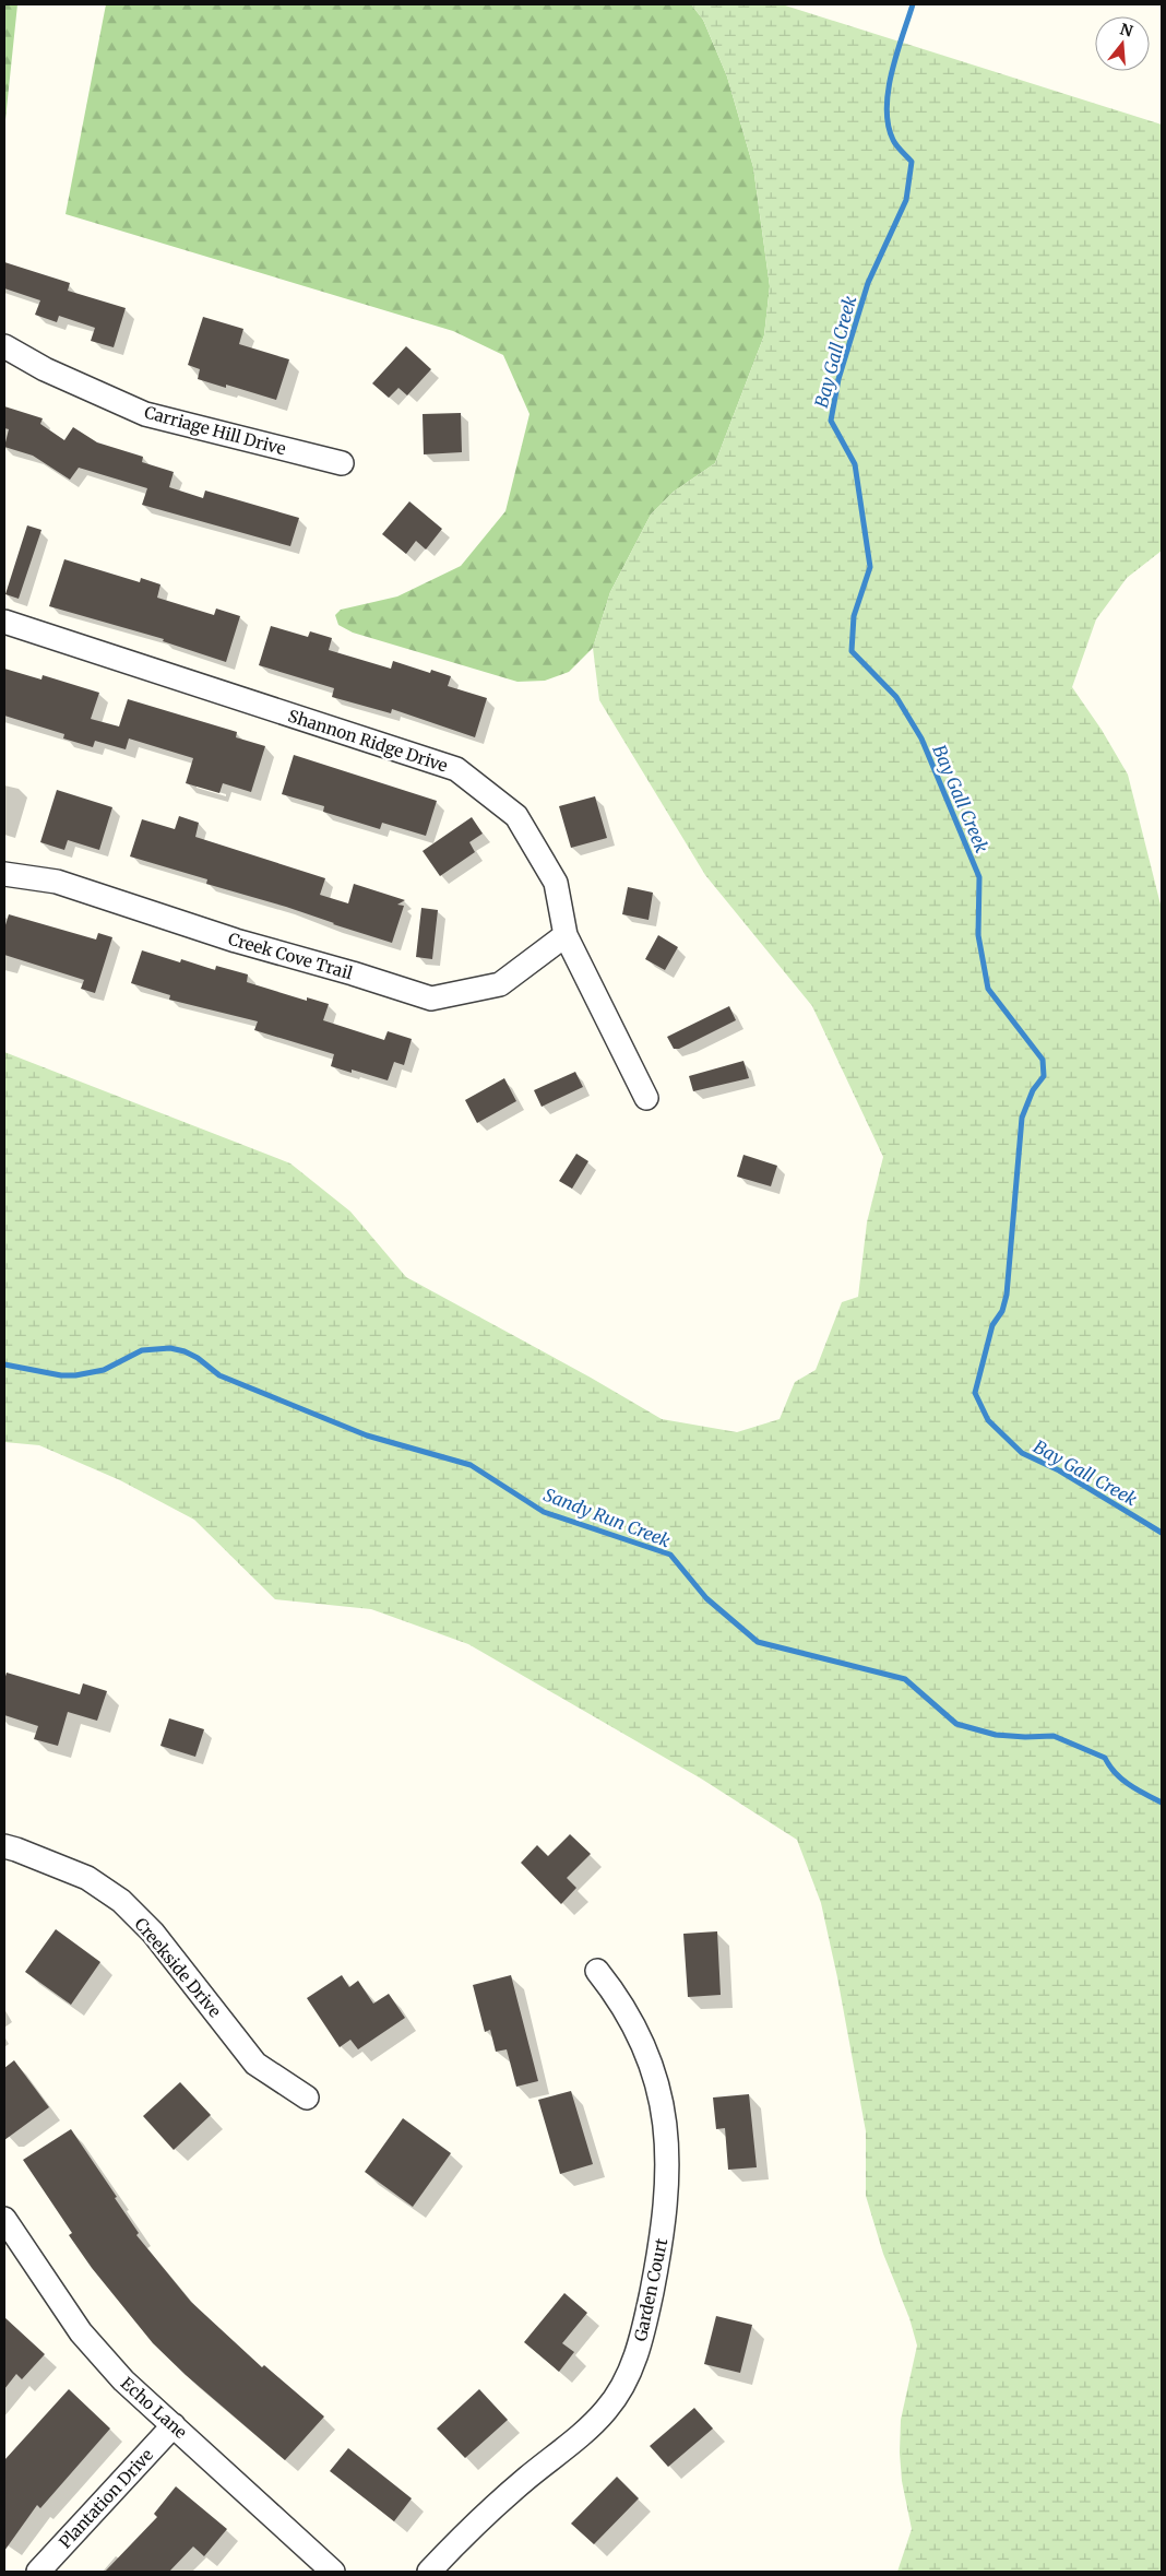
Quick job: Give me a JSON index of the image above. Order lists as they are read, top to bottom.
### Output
{
  "streets": {
    "street": [
      "Carriage Hill Drive",
      "Shannon Ridge Drive",
      "Creek Cove Trail",
      "Creekside Drive",
      "Garden Court",
      "Echo Lane",
      "Plantation Drive"
    ]
  },
  "crossings": [
    ["Shannon Ridge Drive", "Creek Cove Trail"],
    ["Echo Lane", "Plantation Drive"]
  ],
  "water": ["Bay Gall Creek", "Sandy Run Creek"],
  "north": "top"
}
